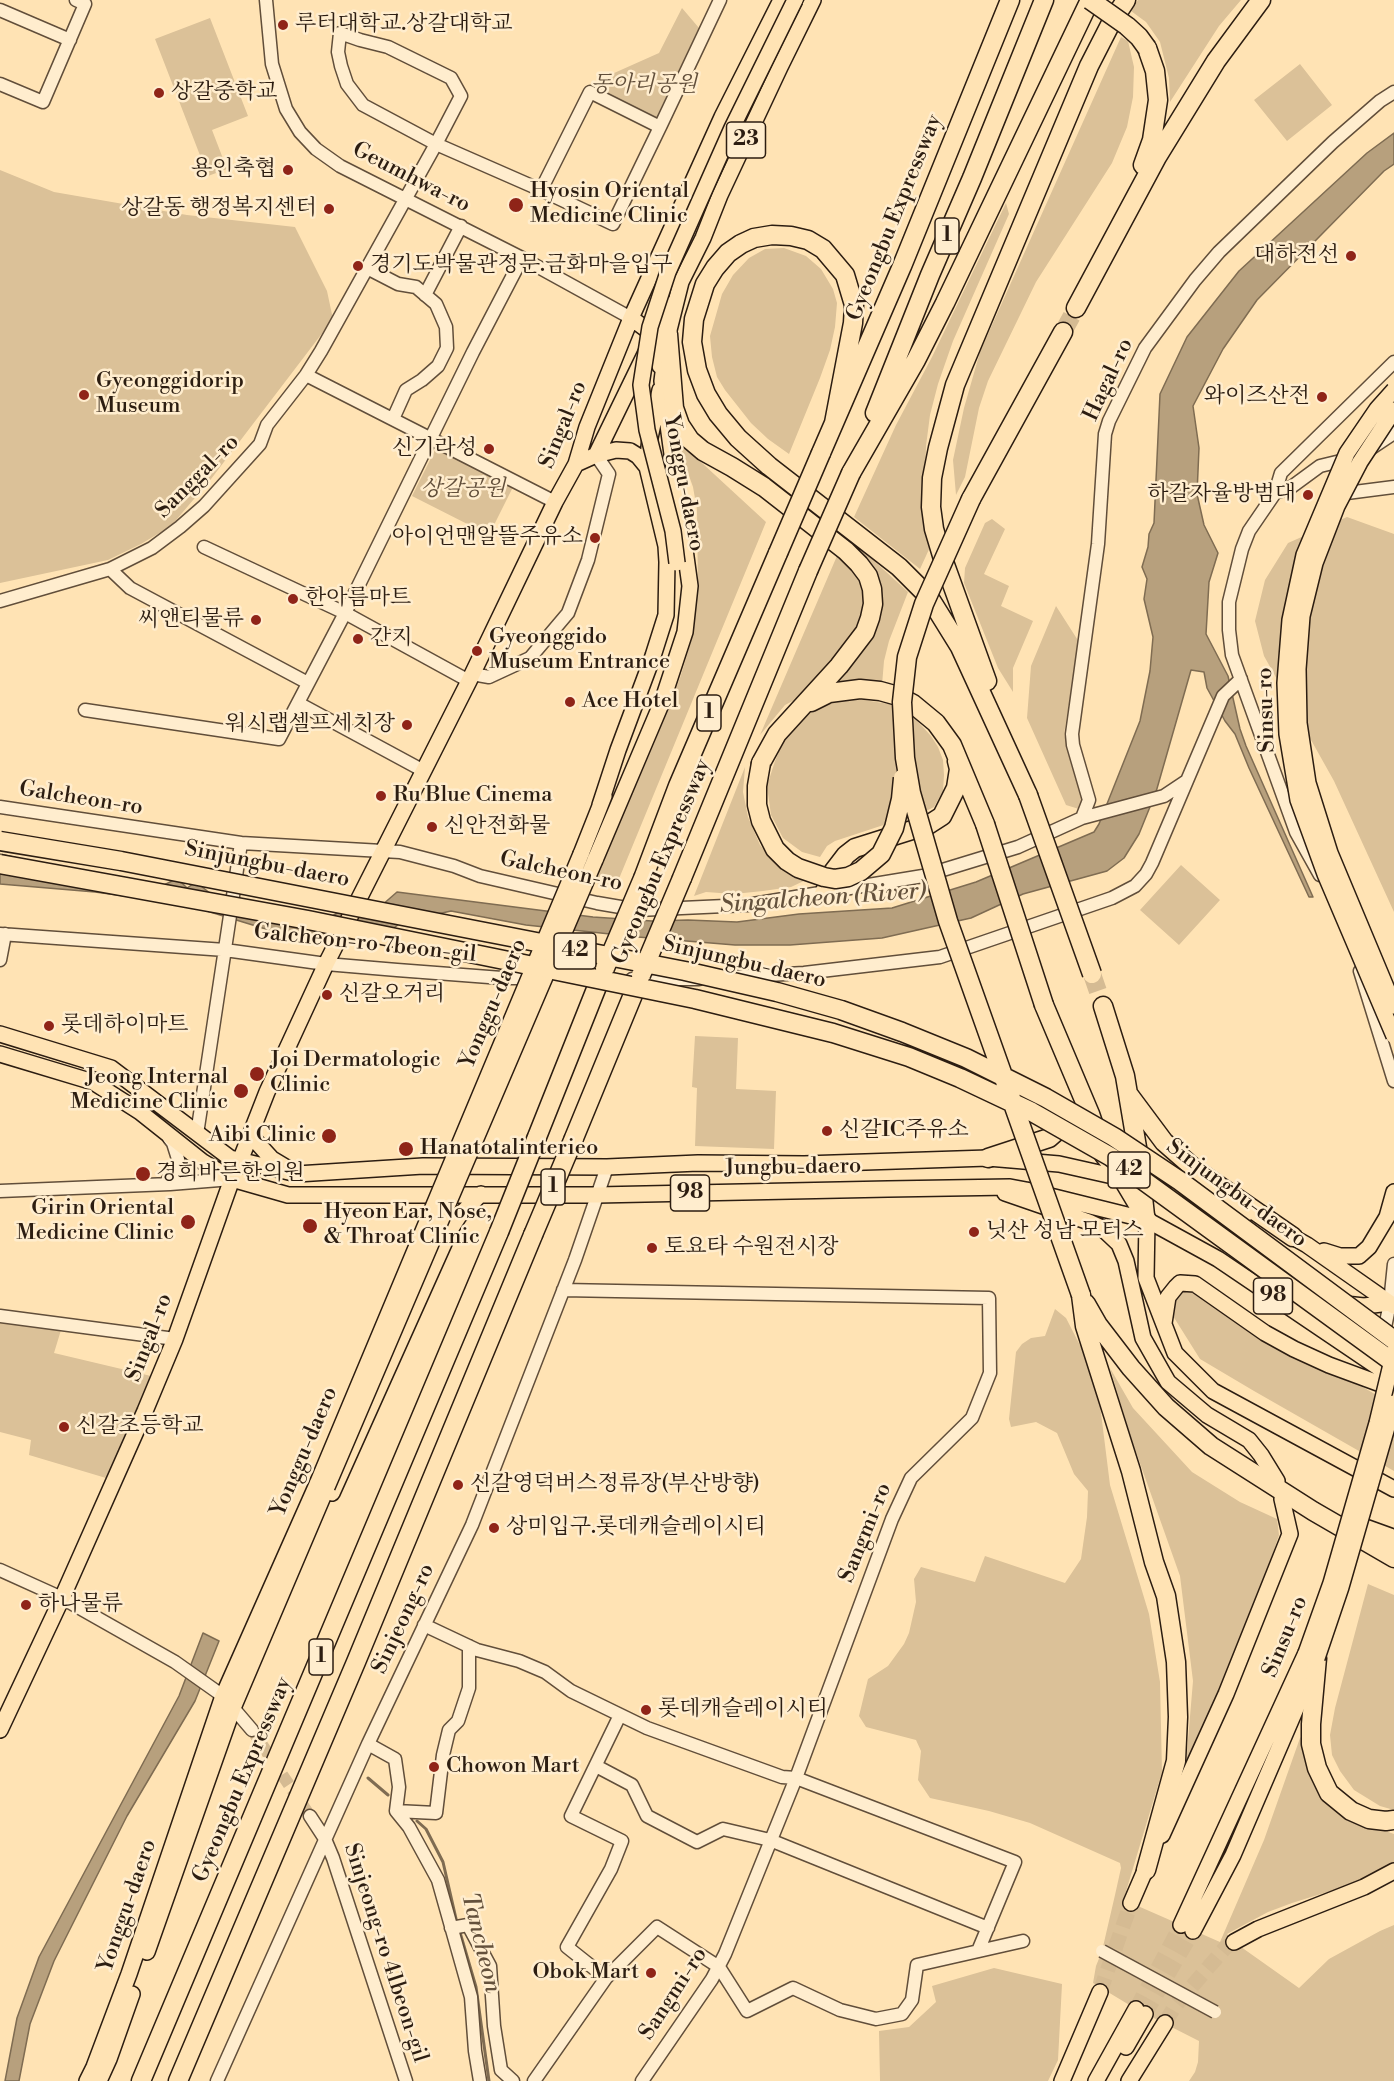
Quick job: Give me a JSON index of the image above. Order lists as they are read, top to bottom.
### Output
{
  "streets": {
    "highway": [
      "Gyeongbu Expressway",
      "1",
      "Sinjungbu-daero",
      "42"
    ],
    "main road": [
      "23",
      "Singal-ro",
      "Yonggu-daero",
      "Sinsu-ro",
      "Jungbu-daero",
      "98"
    ],
    "street": [
      "Geumhwa-ro",
      "Hagal-ro",
      "Sanggal-ro",
      "Galcheon-ro",
      "Galcheon-ro 7beon-gil",
      "Sangmi-ro",
      "Sinjeong-ro",
      "Sinjeong-ro 41beon-gil"
    ]
  },
  "crossings": [
    ["Geumhwa-ro", "Singal-ro"],
    ["Geumhwa-ro", "Sanggal-ro"],
    ["Gyeongbu Expressway", "1"],
    ["Hagal-ro", "Galcheon-ro"],
    ["Singal-ro", "Galcheon-ro"],
    ["Singal-ro", "Galcheon-ro 7beon-gil"],
    ["Singal-ro", "Jungbu-daero"],
    ["Galcheon-ro", "Galcheon-ro 7beon-gil"],
    ["Sinjungbu-daero", "Jungbu-daero"],
    ["Jungbu-daero", "Sinjeong-ro"],
    ["Sangmi-ro", "Sinjeong-ro"],
    ["Sinjeong-ro", "Sinjeong-ro 41beon-gil"]
  ],
  "water": ["Singalcheon (River)", "Tancheon"],
  "parks": ["동아리공원", "상갈공원"],
  "places": [
    "루터대학교.상갈대학교",
    "상갈중학교",
    "용인축협",
    "Hyosin Oriental Medicine Clinic",
    "상갈동 행정복지센터",
    "대하전선",
    "경기도박물관정문.금화마을입구",
    "Gyeonggidorip Museum",
    "와이즈산전",
    "신기라성",
    "하갈자율방범대",
    "아이언맨알뜰주유소",
    "한아름마트",
    "씨앤티물류",
    "간지",
    "Gyeonggido Museum Entrance",
    "Ace Hotel",
    "워시랩셀프세치장",
    "Ru Blue Cinema",
    "신안전화물",
    "신갈오거리",
    "롯데하이마트",
    "Joi Dermatologic Clinic",
    "Jeong Internal Medicine Clinic",
    "신갈IC주유소",
    "Aibi Clinic",
    "Hanatotalinterieo",
    "경희바른한의원",
    "Girin Oriental Medicine Clinic",
    "Hyeon Ear, Nose, & Throat Clinic",
    "닛산 성남 모터스",
    "토요타 수원전시장",
    "신갈초등학교",
    "신갈영덕버스정류장(부산방향)",
    "상미입구.롯데캐슬레이시티",
    "하나물류",
    "롯데캐슬레이시티",
    "Chowon Mart",
    "Obok Mart"
  ]
}
